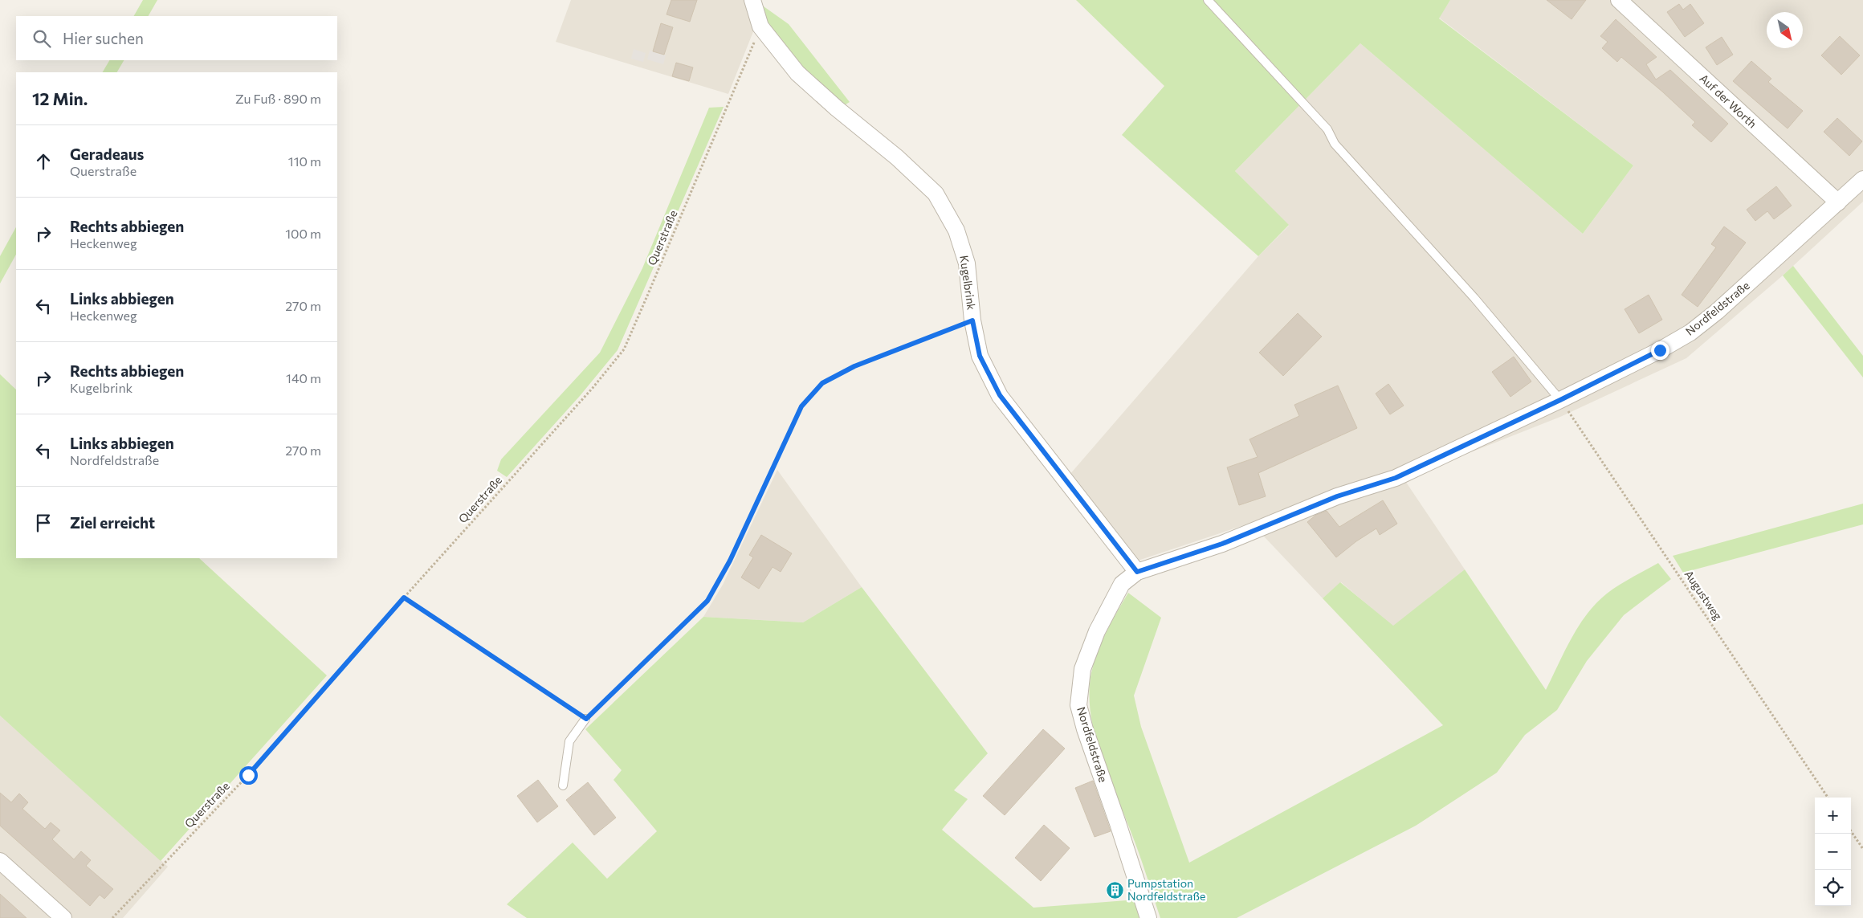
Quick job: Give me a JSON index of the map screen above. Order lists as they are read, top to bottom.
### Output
{
  "streets": {
    "street": ["Auf der Worth", "Kugelbrink", "Nordfeldstraße"],
    "path": ["Querstraße", "Augustweg"]
  },
  "crossings": [
    ["Auf der Worth", "Nordfeldstraße"],
    ["Querstraße", "Kugelbrink"],
    ["Kugelbrink", "Nordfeldstraße"],
    ["Nordfeldstraße", "Augustweg"]
  ],
  "places": {
    "building": ["Pumpstation Nordfeldstraße"]
  },
  "north": "bottom right",
  "page": {
    "search": "Hier suchen",
    "heading": ["12 Min.", "Zu Fuß · 890 m"],
    "list": [
      ["Geradeaus", "Querstraße", "110 m"],
      ["Rechts abbiegen", "Heckenweg", "100 m"],
      ["Links abbiegen", "Heckenweg", "270 m"],
      ["Rechts abbiegen", "Kugelbrink", "140 m"],
      ["Links abbiegen", "Nordfeldstraße", "270 m"],
      "Ziel erreicht"
    ],
    "map_buttons": ["+", "−"]
  }
}
